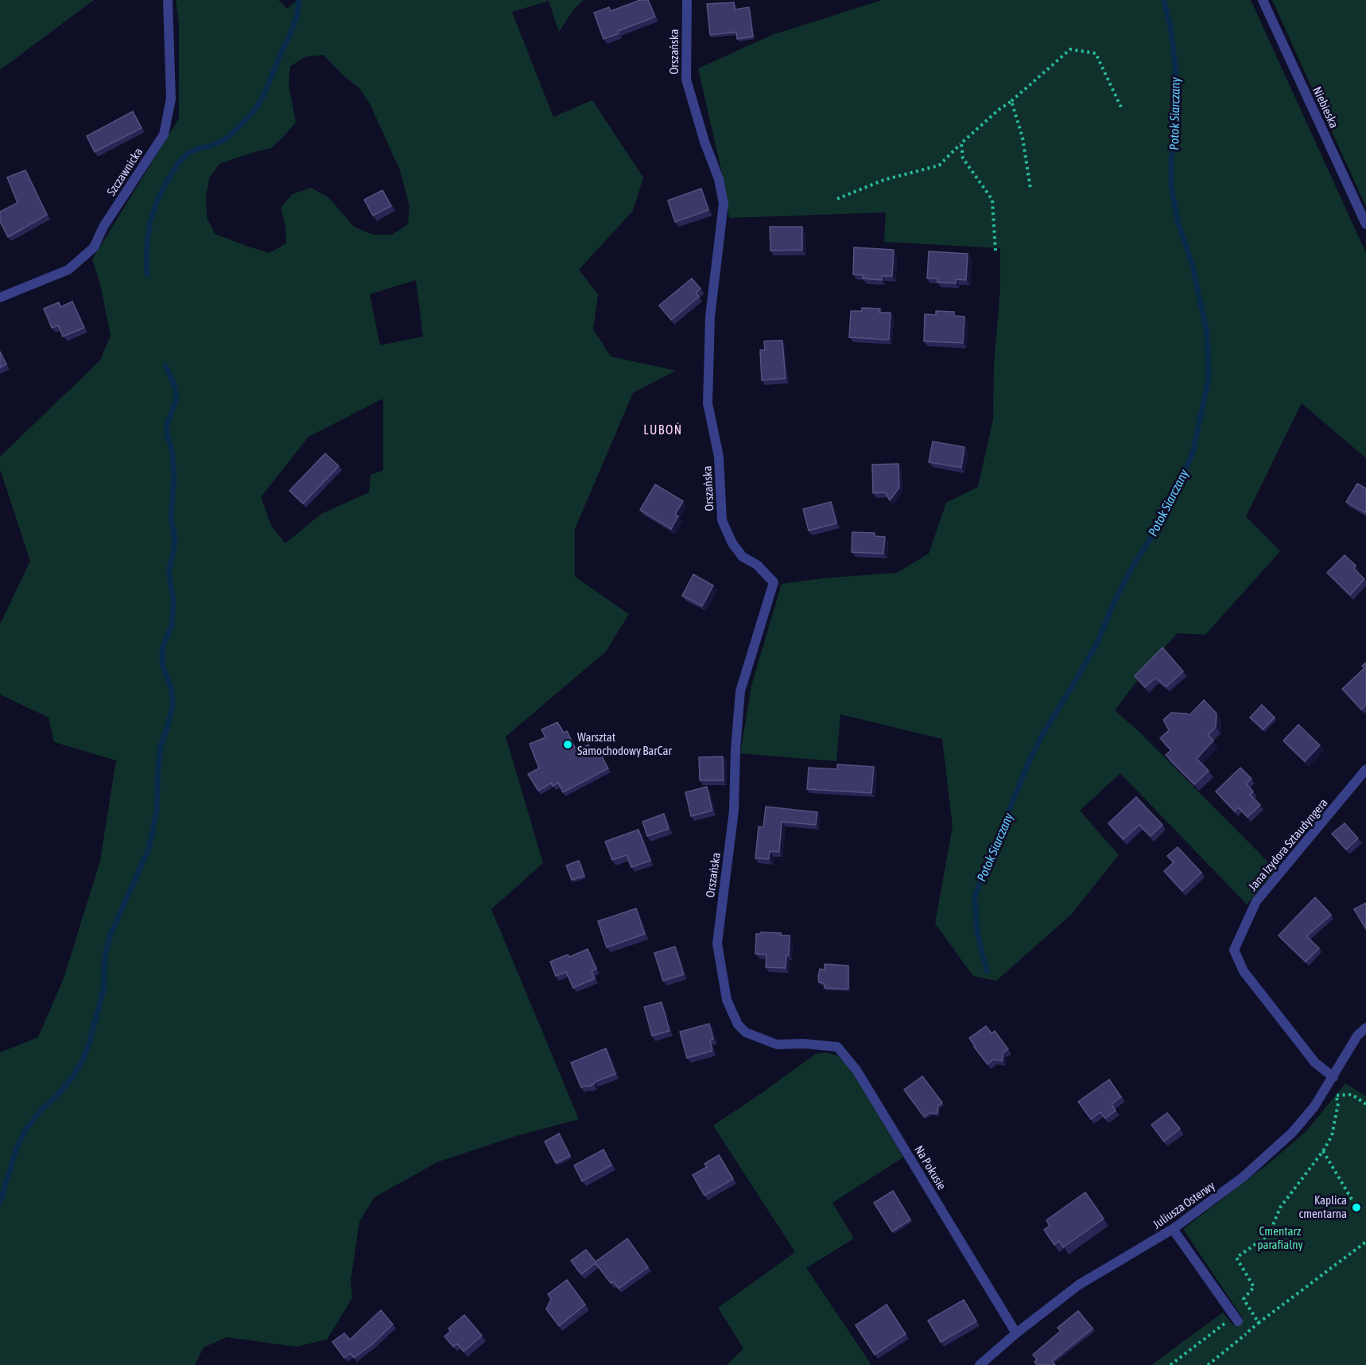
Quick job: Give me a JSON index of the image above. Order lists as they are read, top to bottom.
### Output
{
  "streets": {
    "street": [
      "Orszańska",
      "Niebieska",
      "Szczawnicka",
      "Jana Izydora Sztaudyngera",
      "Na Pokusie",
      "Juliusza Osterwy"
    ]
  },
  "crossings": [
    ["Orszańska", "Na Pokusie"],
    ["Jana Izydora Sztaudyngera", "Juliusza Osterwy"],
    ["Na Pokusie", "Juliusza Osterwy"]
  ],
  "districts": ["LUBOŃ"],
  "water": ["Potok Siarczany"],
  "parks": ["Cmentarz parafialny"],
  "places": ["Warsztat Samochodowy BarCar", "Kaplica cmentarna"]
}
